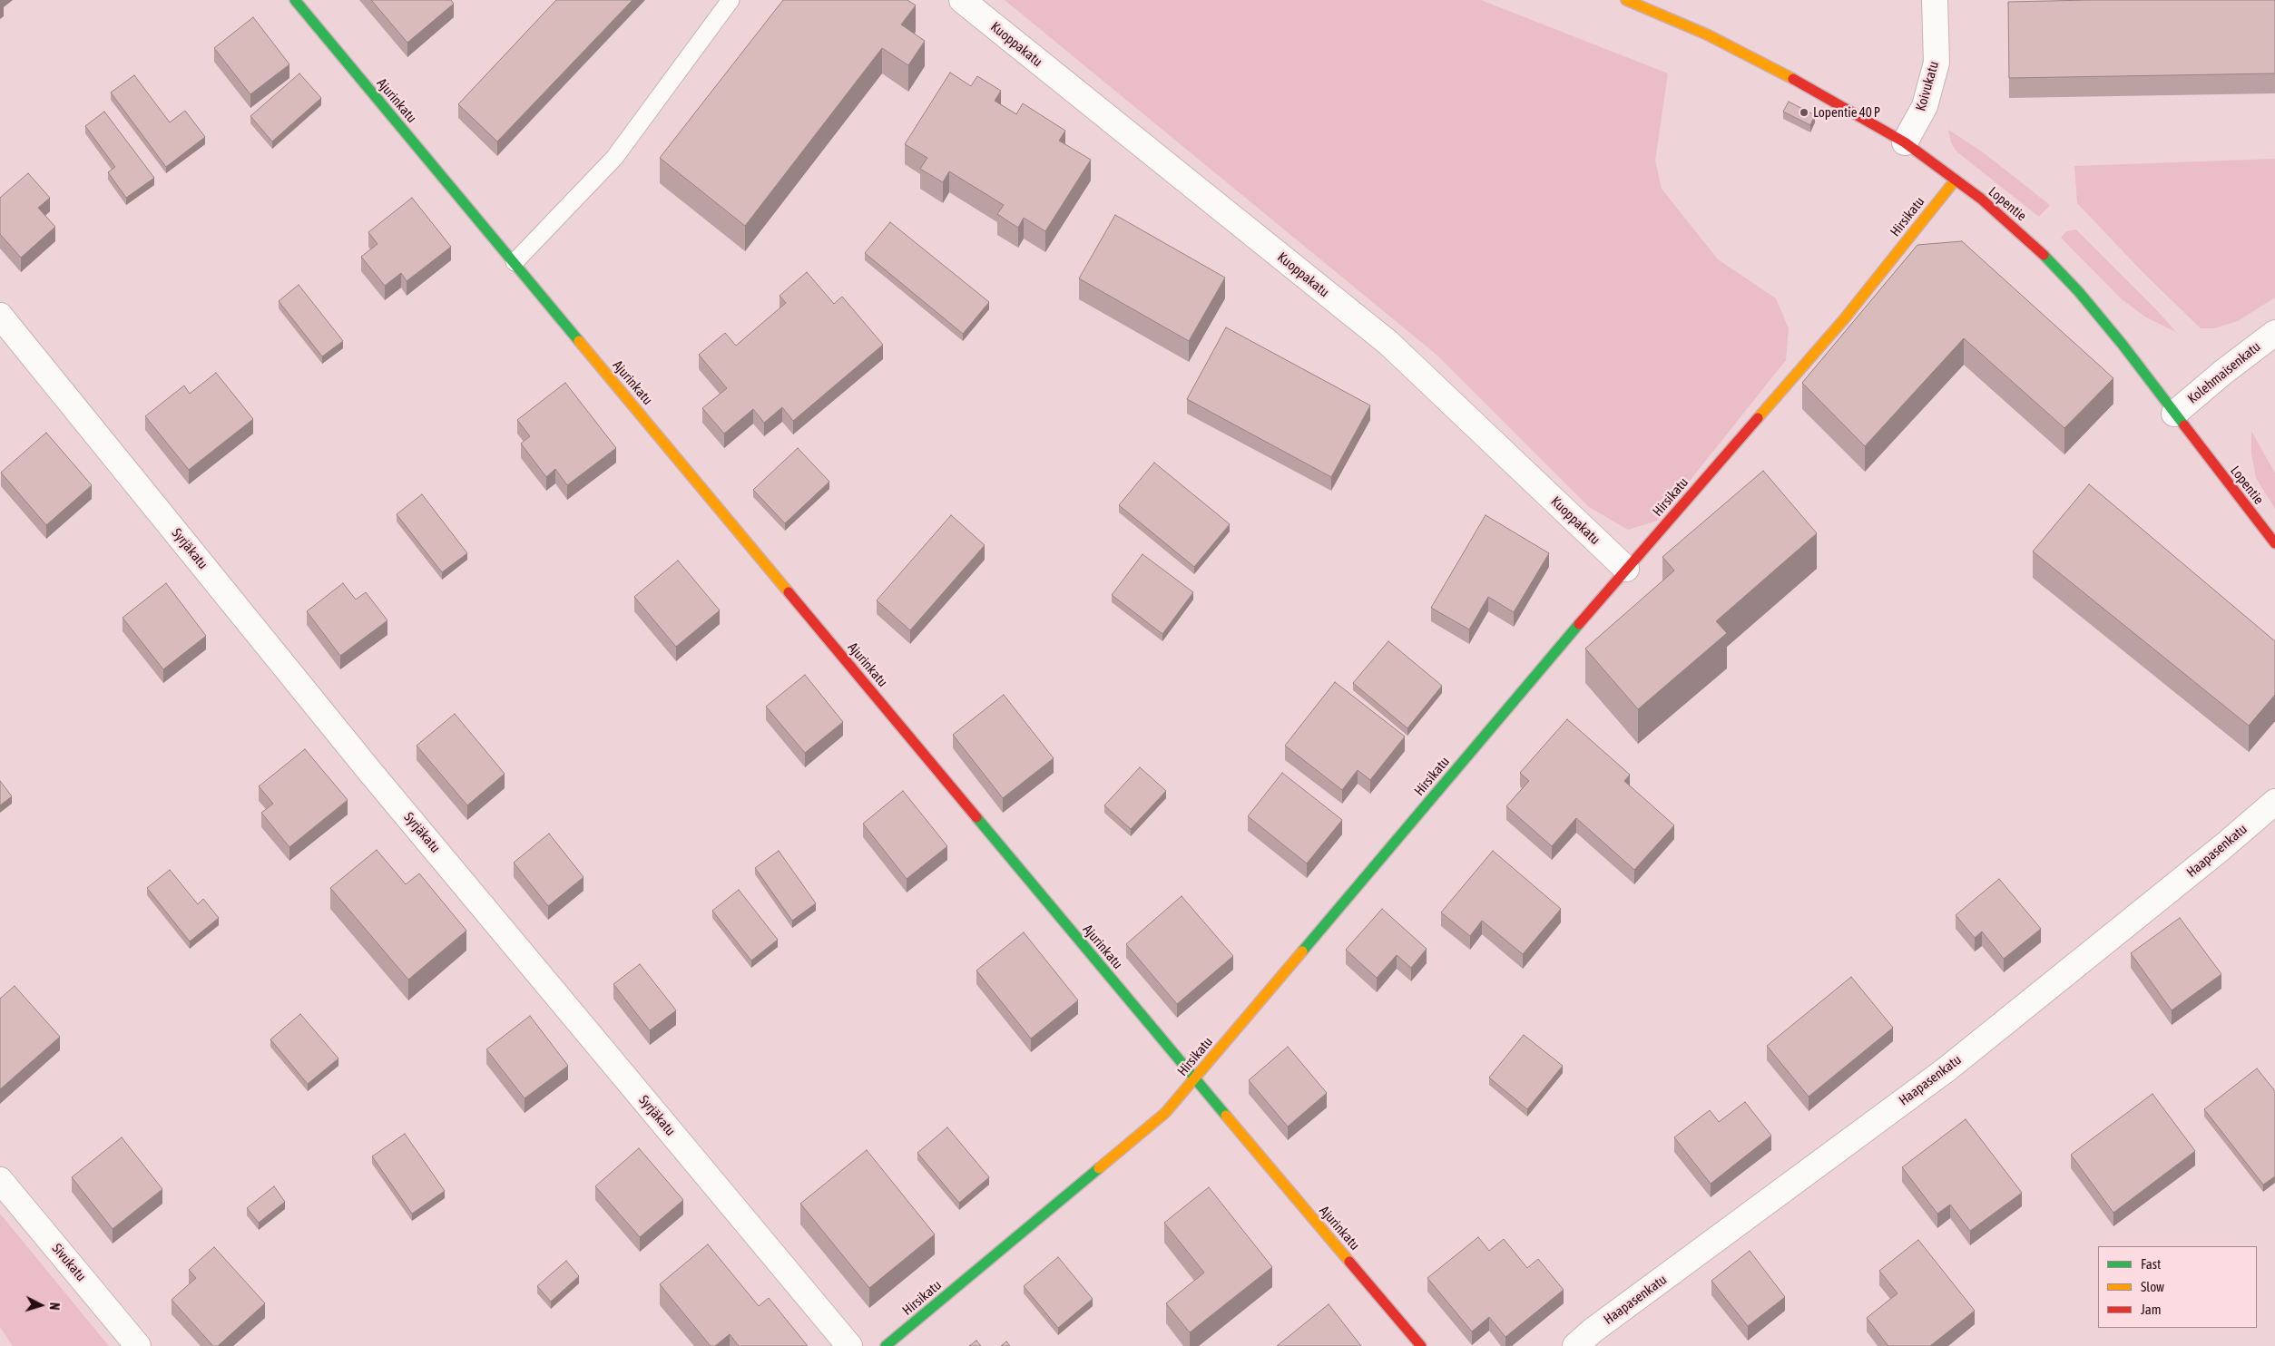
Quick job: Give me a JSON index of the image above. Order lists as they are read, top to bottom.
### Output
{
  "streets": {
    "street": [
      "Kuoppakatu",
      "Koivukatu",
      "Ajurinkatu",
      "Lopentie",
      "Hirsikatu",
      "Kolehmaisenkatu",
      "Syrjäkatu",
      "Haapasenkatu",
      "Sivukatu"
    ]
  },
  "crossings": [
    ["Kuoppakatu", "Hirsikatu"],
    ["Koivukatu", "Lopentie"],
    ["Ajurinkatu", "Hirsikatu"],
    ["Lopentie", "Hirsikatu"],
    ["Lopentie", "Kolehmaisenkatu"]
  ],
  "places": ["Lopentie 40 P"],
  "legend": ["Fast", "Slow", "Jam"],
  "north": "right"
}
